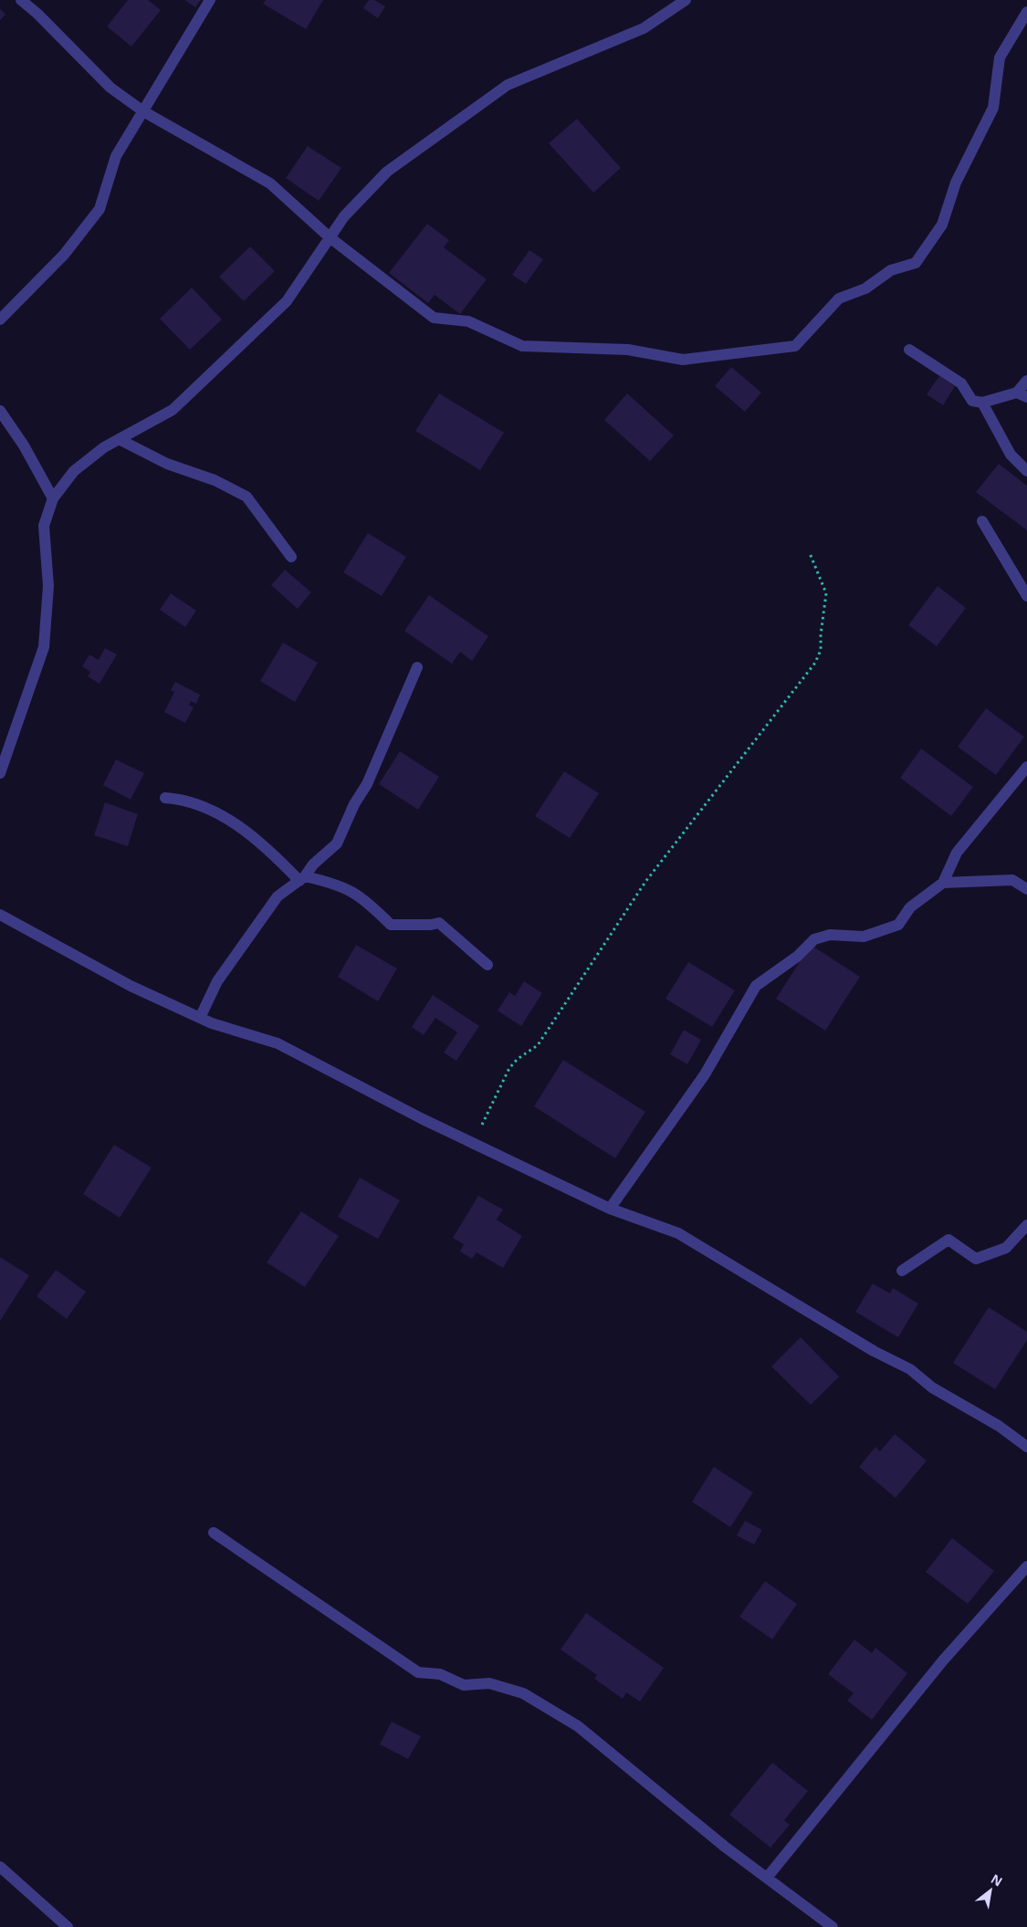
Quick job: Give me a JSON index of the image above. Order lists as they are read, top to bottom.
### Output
{
  "north": "top right"
}
